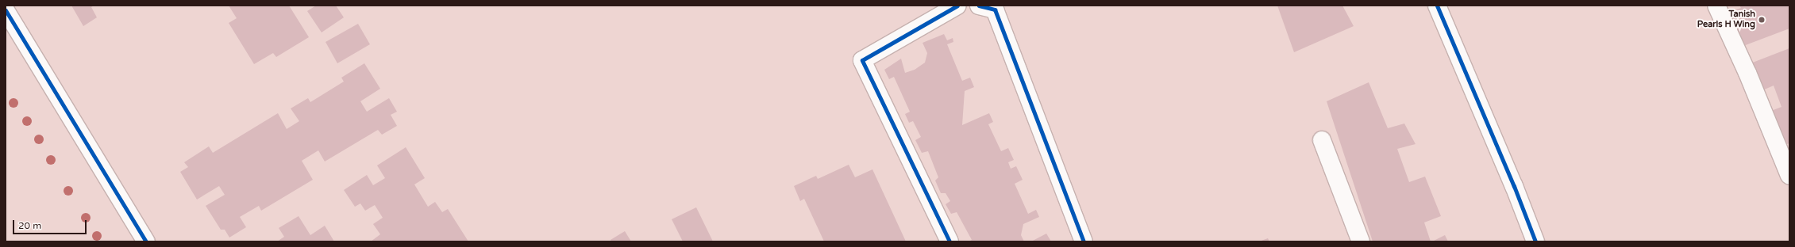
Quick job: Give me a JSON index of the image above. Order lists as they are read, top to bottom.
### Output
{
  "places": ["Tanish Pearls H Wing"],
  "scale_bar": "20 m"
}
